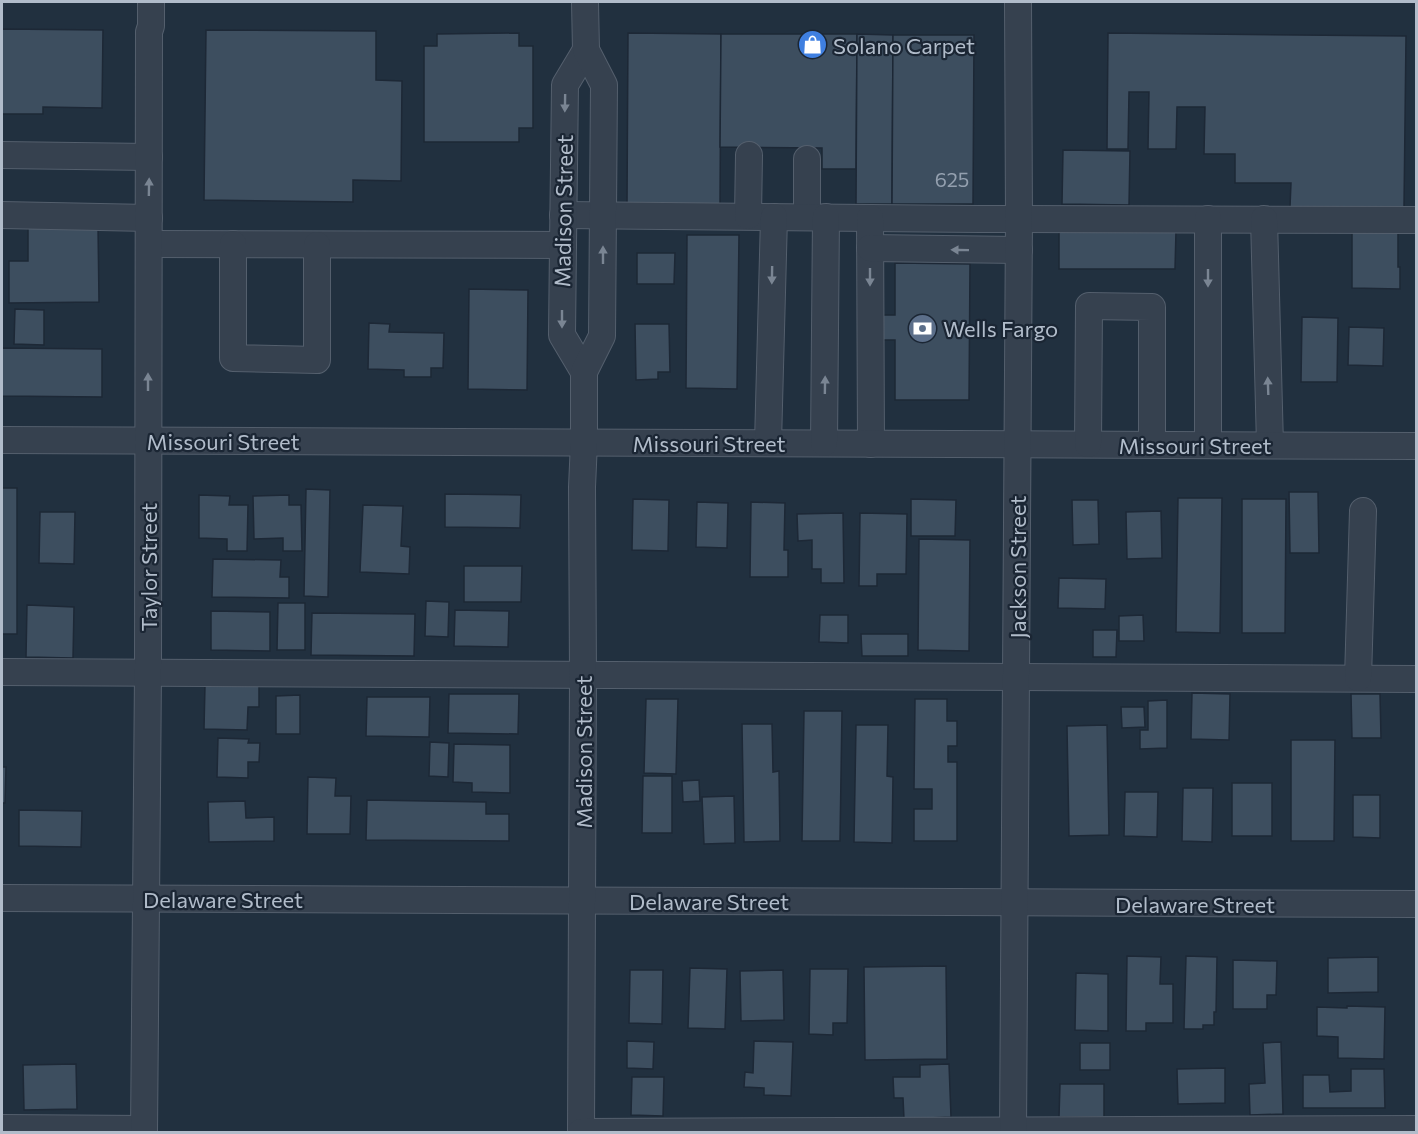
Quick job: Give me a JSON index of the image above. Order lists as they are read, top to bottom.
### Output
{
  "streets": {
    "street": [
      "Madison Street",
      "Missouri Street",
      "Taylor Street",
      "Jackson Street",
      "Delaware Street"
    ]
  },
  "crossings": [
    ["Madison Street", "Missouri Street"],
    ["Madison Street", "Delaware Street"],
    ["Missouri Street", "Taylor Street"],
    ["Missouri Street", "Jackson Street"],
    ["Taylor Street", "Delaware Street"],
    ["Jackson Street", "Delaware Street"]
  ],
  "places": {
    "shop": ["Solano Carpet"],
    "bank": ["Wells Fargo"]
  },
  "house_numbers": ["625"]
}
